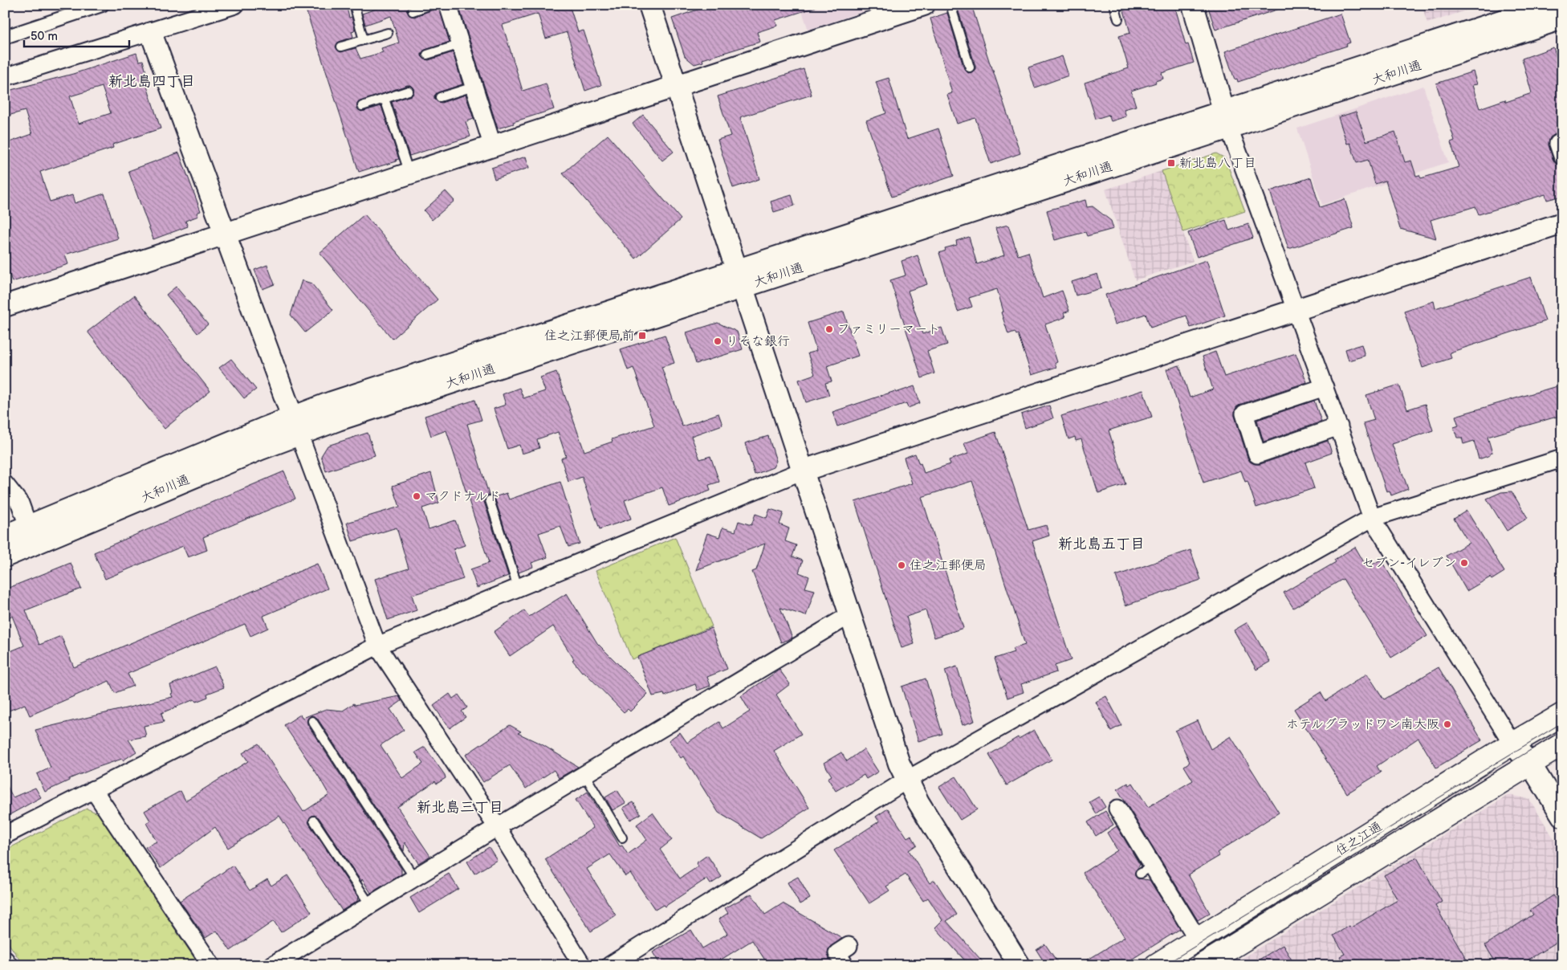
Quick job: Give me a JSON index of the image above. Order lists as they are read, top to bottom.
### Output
{
  "streets": {
    "main road": ["住之江通"],
    "street": ["大和川通"]
  },
  "districts": ["新北島四丁目", "新北島五丁目", "新北島三丁目"],
  "places": {
    "transit": ["新北島八丁目", "住之江郵便局前"],
    "other": [
      "ファミリーマート",
      "りそな銀行",
      "マクドナルド",
      "セブン-イレブン",
      "住之江郵便局",
      "ホテルグラッドワン南大阪"
    ]
  },
  "scale_bar": "50 m"
}
